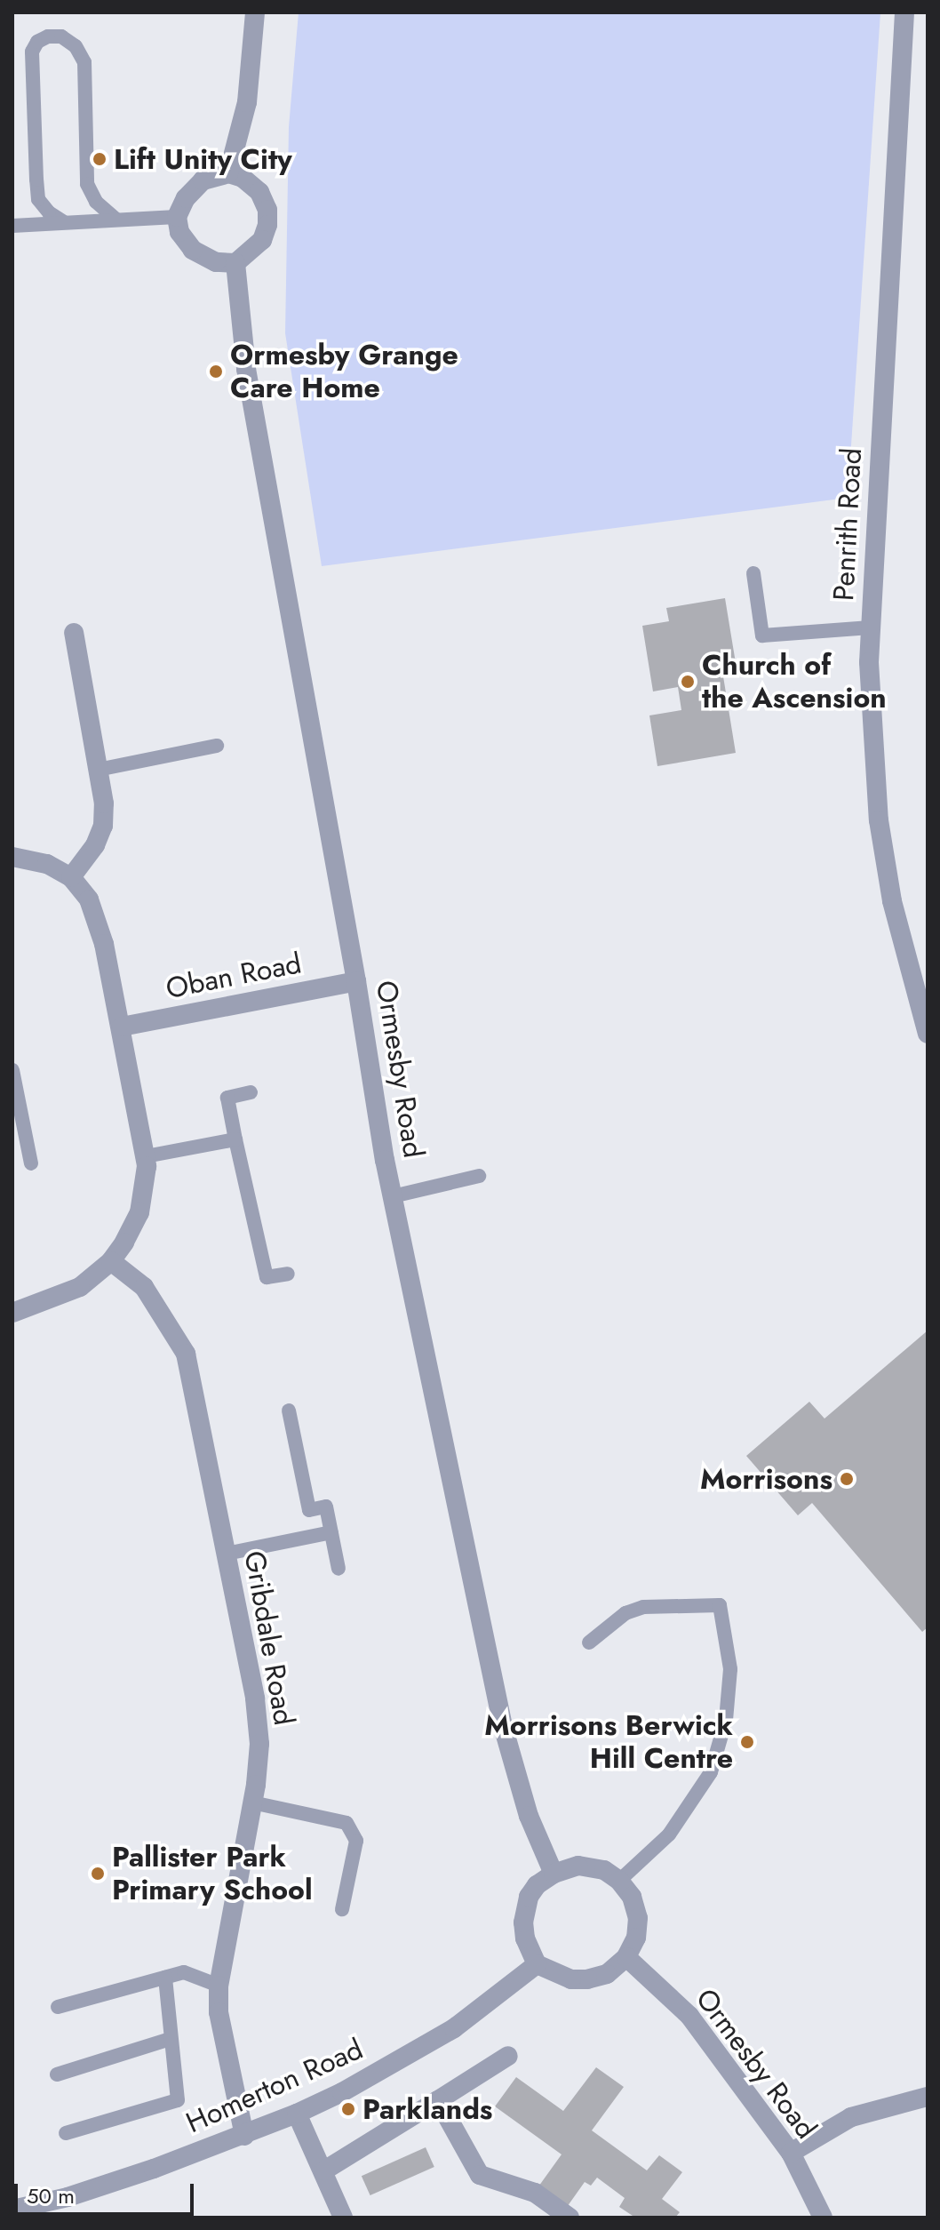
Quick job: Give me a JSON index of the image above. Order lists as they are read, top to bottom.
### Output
{
  "streets": {
    "street": [
      "Penrith Road",
      "Oban Road",
      "Ormesby Road",
      "Gribdale Road",
      "Homerton Road"
    ]
  },
  "crossings": [
    ["Oban Road", "Ormesby Road"],
    ["Ormesby Road", "Homerton Road"],
    ["Gribdale Road", "Homerton Road"]
  ],
  "places": [
    "Lift Unity City",
    "Ormesby Grange Care Home",
    "Church of the Ascension",
    "Morrisons",
    "Morrisons Berwick Hill Centre",
    "Pallister Park Primary School",
    "Parklands"
  ],
  "scale_bar": "50 m"
}
